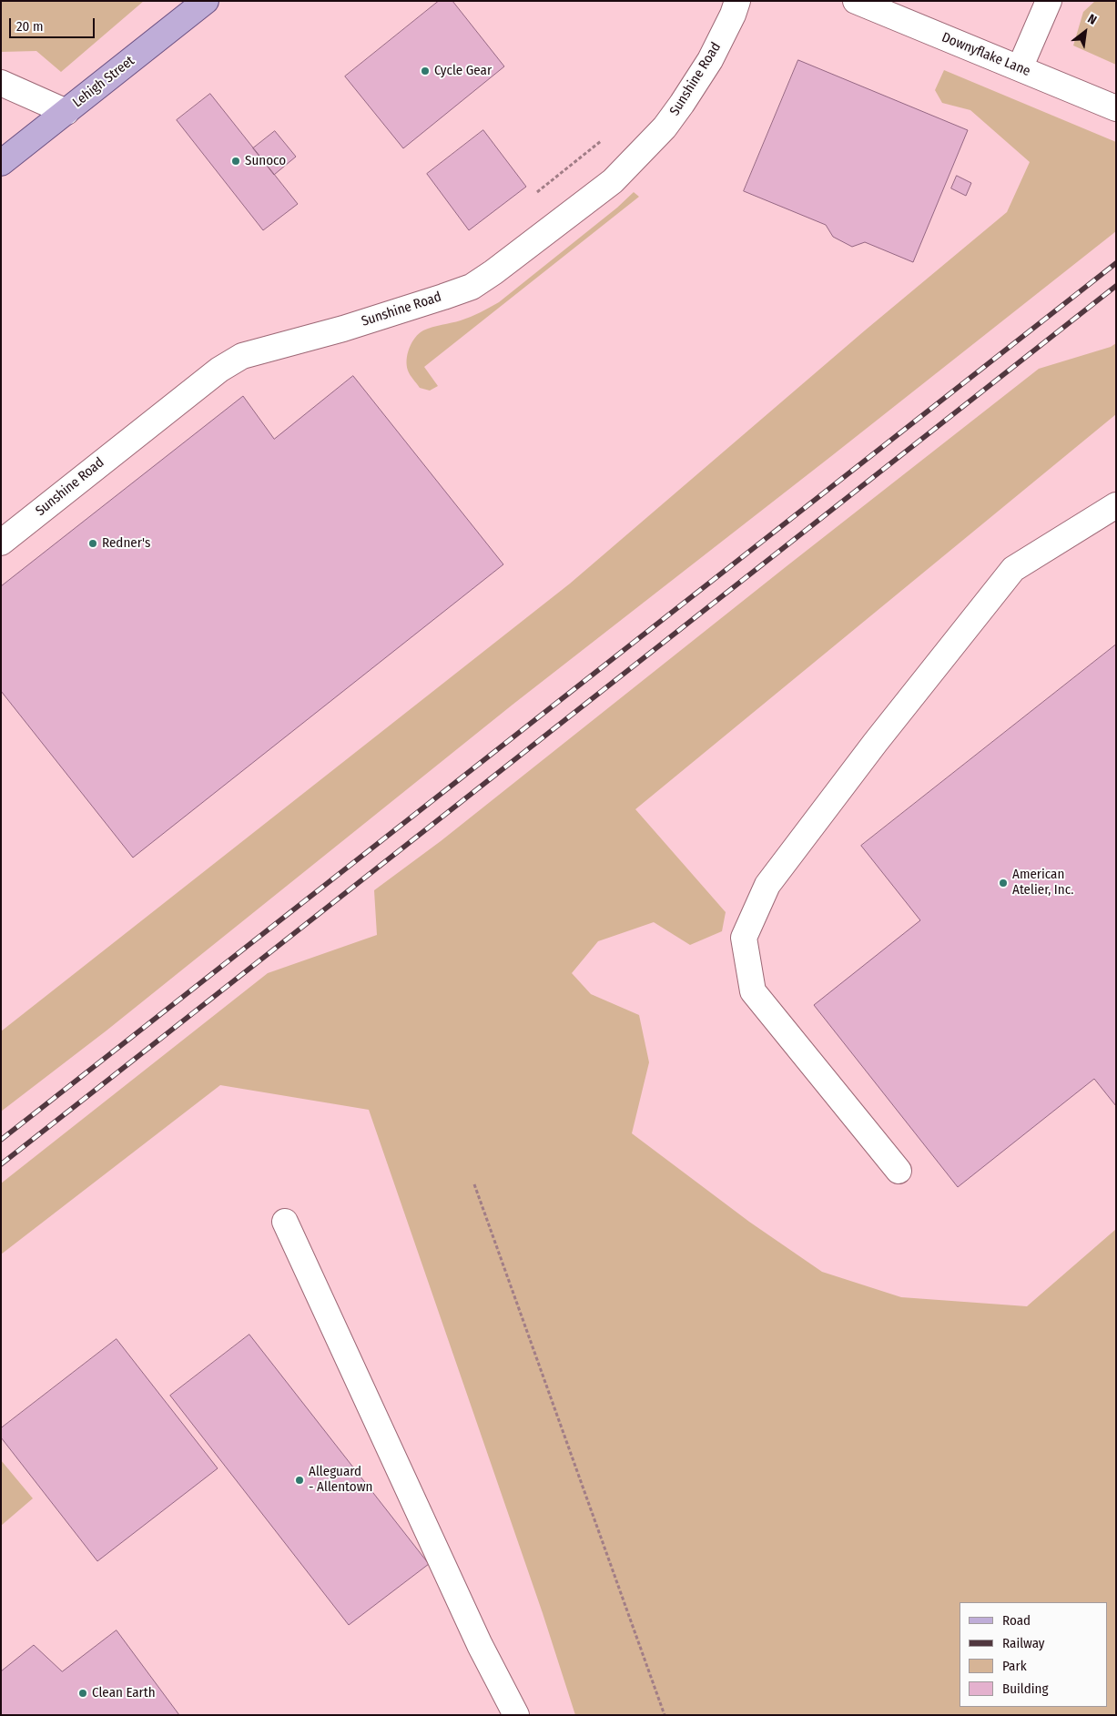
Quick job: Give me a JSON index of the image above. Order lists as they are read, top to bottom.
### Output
{
  "streets": {
    "main road": ["Lehigh Street"],
    "street": ["Downyflake Lane", "Sunshine Road"]
  },
  "places": [
    "Cycle Gear",
    "Sunoco",
    "Redner's",
    "American Atelier, Inc.",
    "Alleguard - Allentown",
    "Clean Earth"
  ],
  "legend": [
    "Road",
    "Railway",
    "Park",
    "Building"
  ],
  "scale_bar": "20 m",
  "north": "top right"
}
